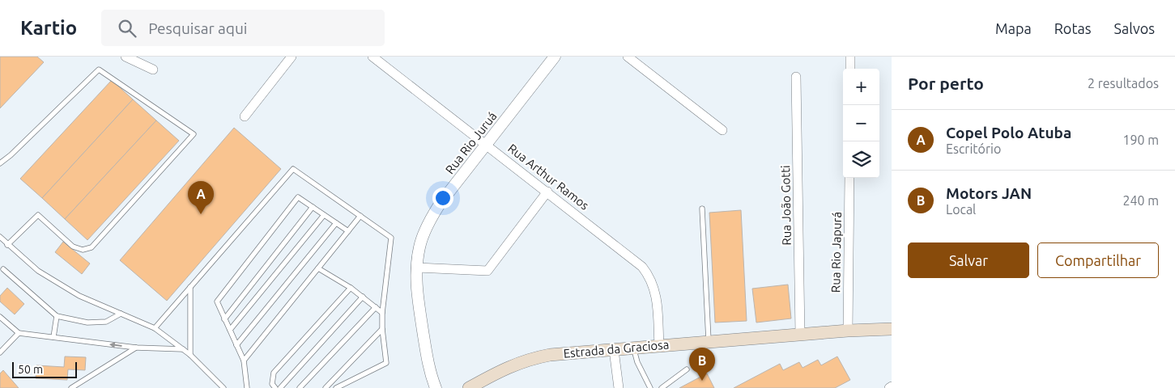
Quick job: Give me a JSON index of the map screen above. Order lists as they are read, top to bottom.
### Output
{
  "streets": {
    "main road": ["Estrada da Graciosa"],
    "street": [
      "Rua Rio Juruá",
      "Rua Arthur Ramos",
      "Rua João Gotti",
      "Rua Rio Japurá"
    ]
  },
  "crossings": [
    ["Rua Rio Juruá", "Rua Arthur Ramos"],
    ["Rua Arthur Ramos", "Estrada da Graciosa"],
    ["Rua João Gotti", "Estrada da Graciosa"],
    ["Rua Rio Japurá", "Estrada da Graciosa"]
  ],
  "scale_bar": "50 m",
  "page": {
    "header": "Kartio",
    "search": "Pesquisar aqui",
    "nav": ["Mapa", "Rotas", "Salvos"],
    "heading": ["Por perto", "2 resultados"],
    "map_buttons": ["+", "−"],
    "list": [
      {
        "mark": "A",
        "name": "Copel Polo Atuba",
        "note": "Escritório",
        "value": "190 m"
      },
      {
        "mark": "B",
        "name": "Motors JAN",
        "note": "Local",
        "value": "240 m"
      }
    ],
    "pins": ["A", "B"],
    "buttons": ["Salvar", "Compartilhar"],
    "scale": "50 m"
  }
}
